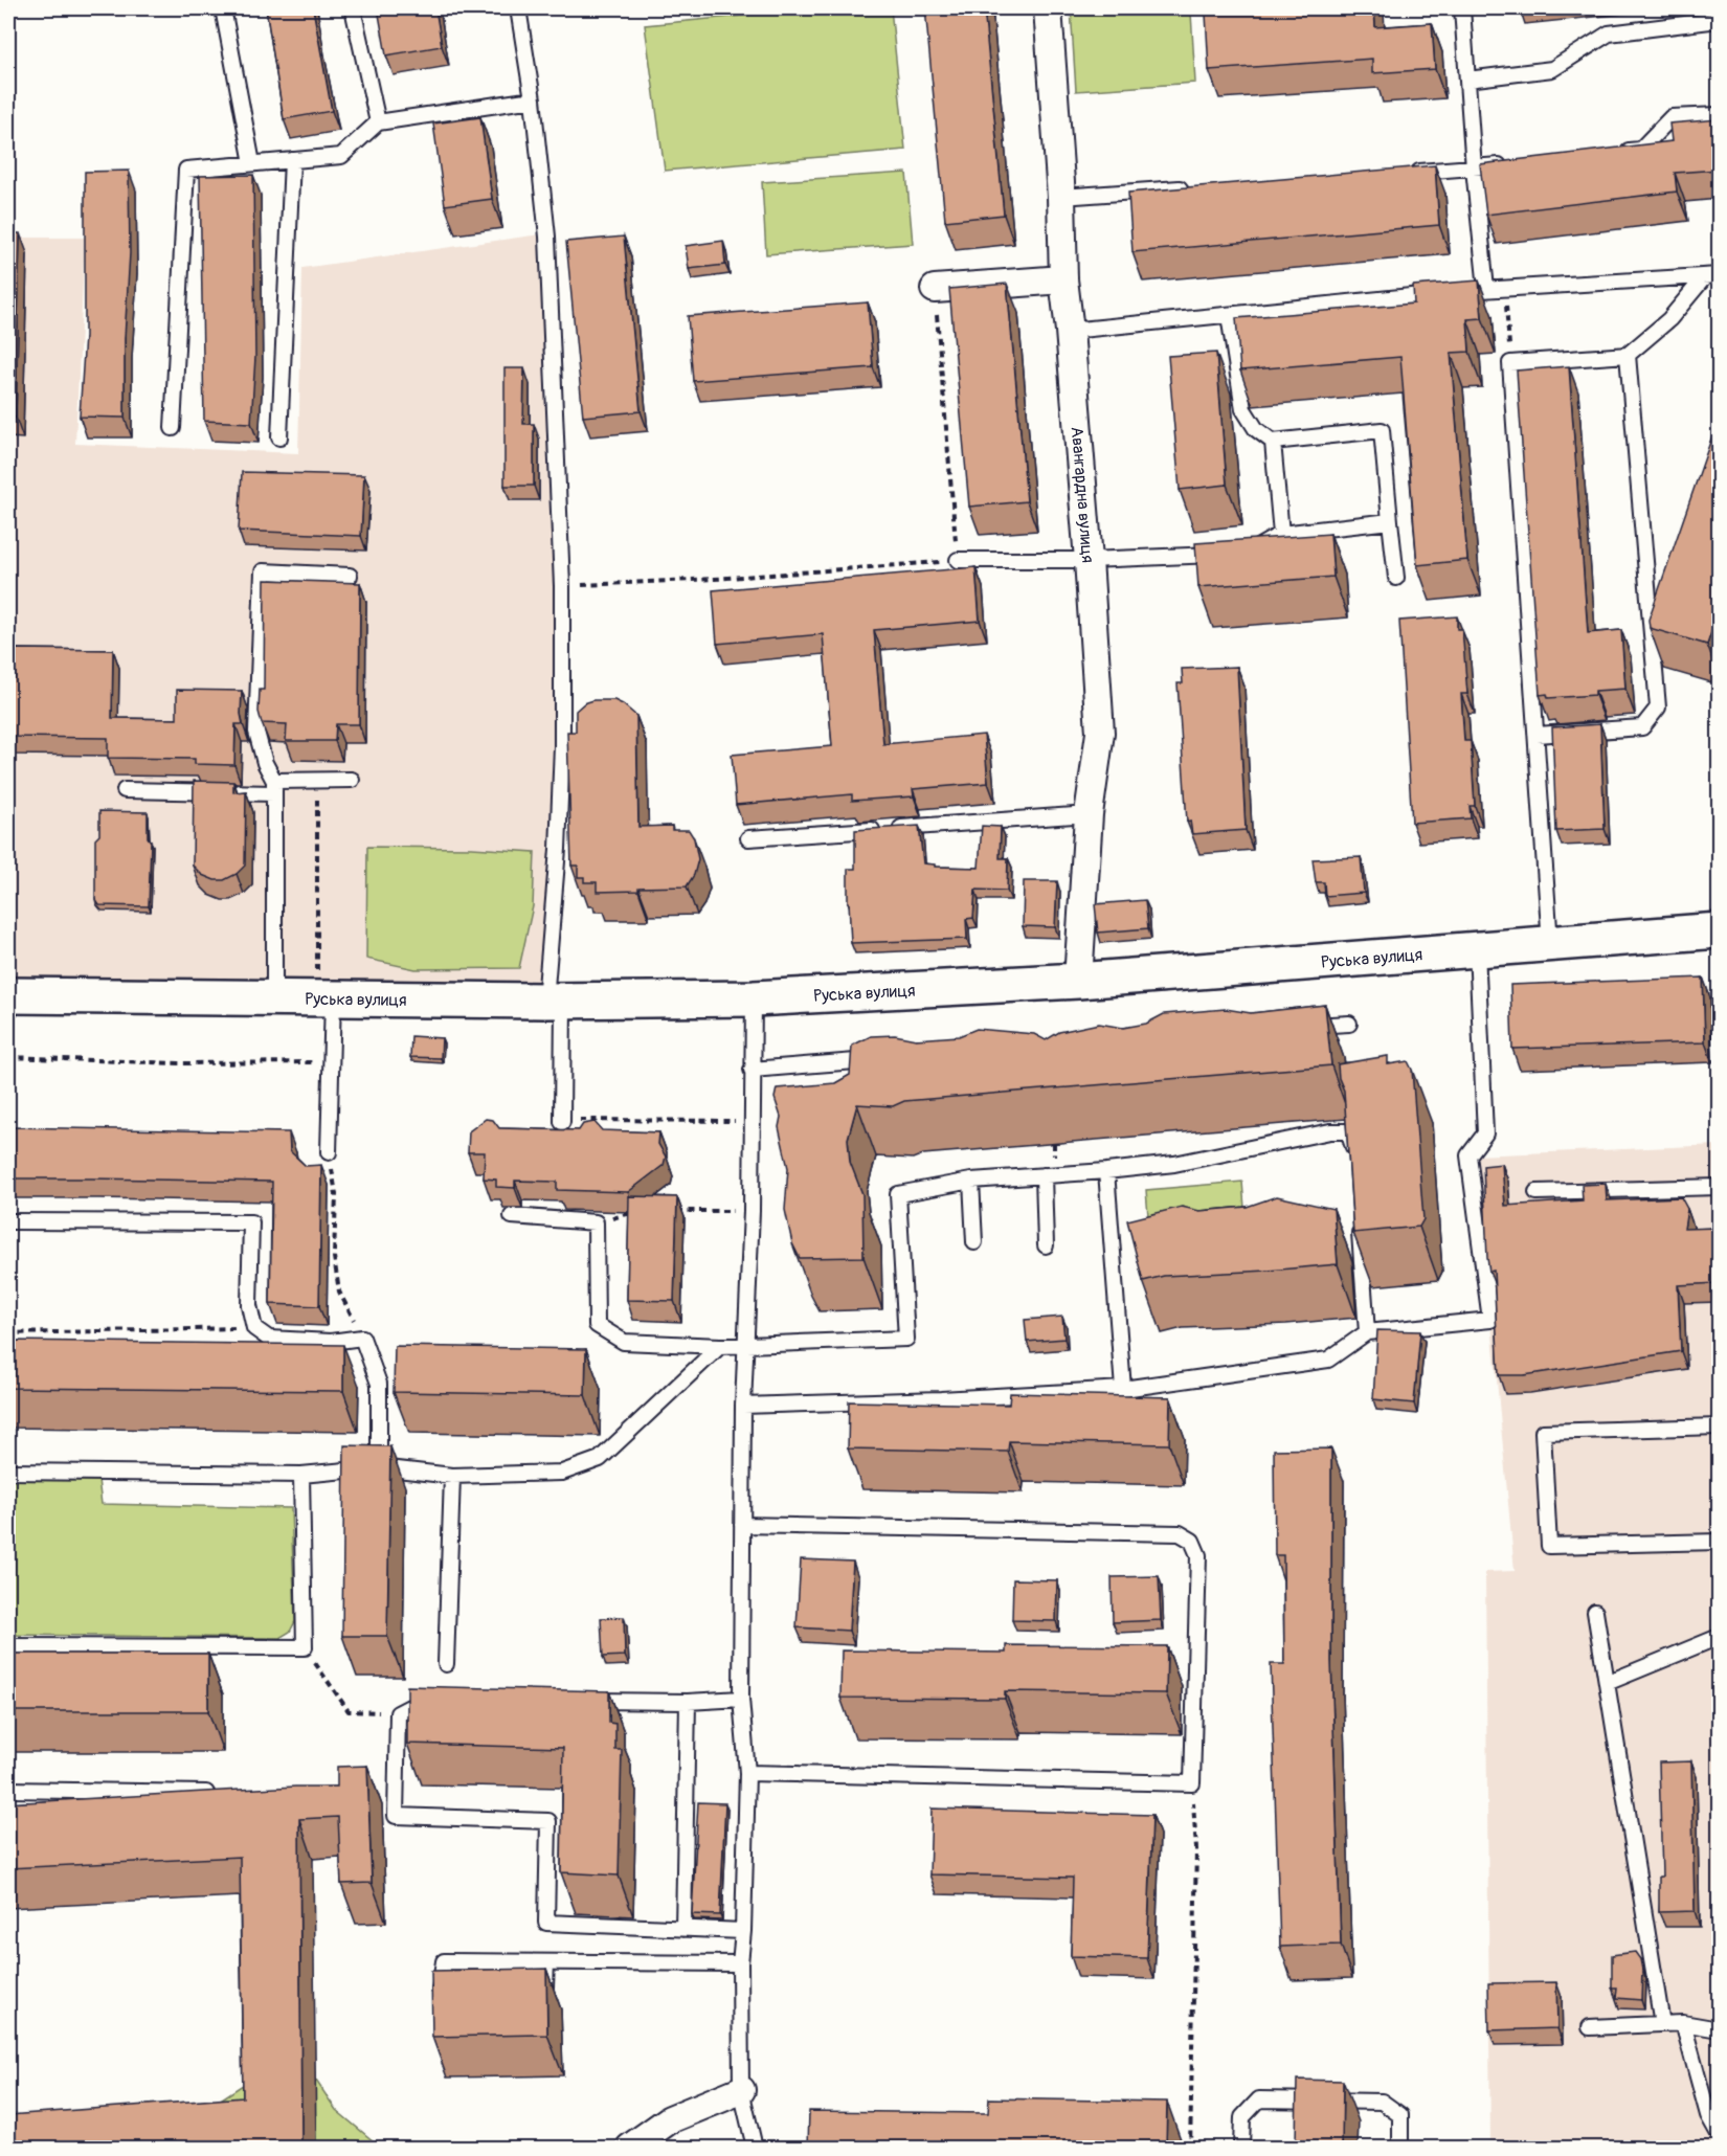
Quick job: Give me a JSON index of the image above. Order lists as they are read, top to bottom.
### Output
{
  "streets": {
    "main road": ["Руська вулиця"],
    "street": ["Авангардна вулиця"]
  },
  "crossings": [
    ["Авангардна вулиця", "Руська вулиця"]
  ]
}
